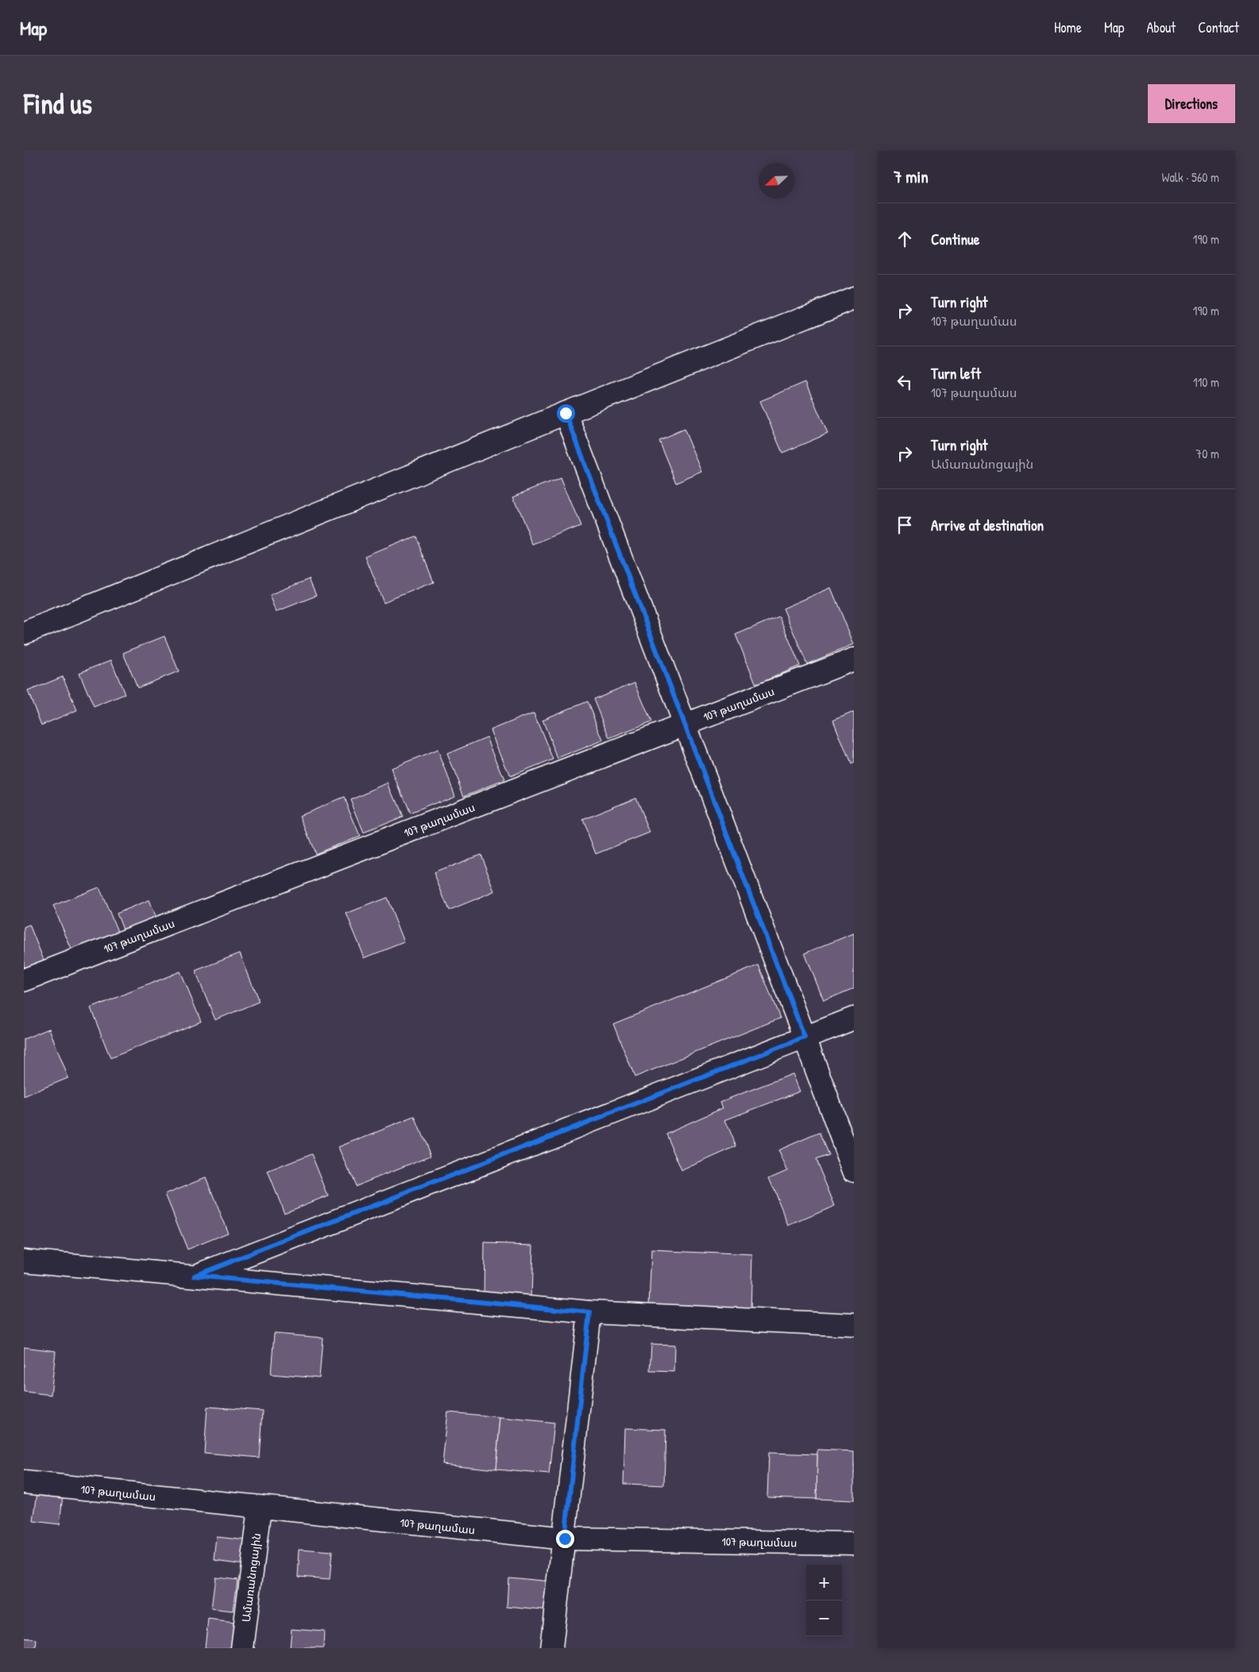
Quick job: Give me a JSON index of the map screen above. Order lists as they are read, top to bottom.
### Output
{
  "streets": {
    "street": ["107 թաղամաս", "Ամառանոցային"]
  },
  "crossings": [
    ["107 թաղամաս", "Ամառանոցային"]
  ],
  "north": "bottom left",
  "page": {
    "header": "Map",
    "nav": [
      "Home",
      "Map",
      "About",
      "Contact"
    ],
    "buttons": "Directions",
    "title": "Find us",
    "heading": ["7 min", "Walk · 560 m"],
    "list": [
      ["Continue", "190 m"],
      ["Turn right", "107 թաղամաս", "190 m"],
      ["Turn left", "107 թաղամաս", "110 m"],
      ["Turn right", "Ամառանոցային", "70 m"],
      "Arrive at destination"
    ],
    "map_buttons": ["+", "−"]
  }
}
